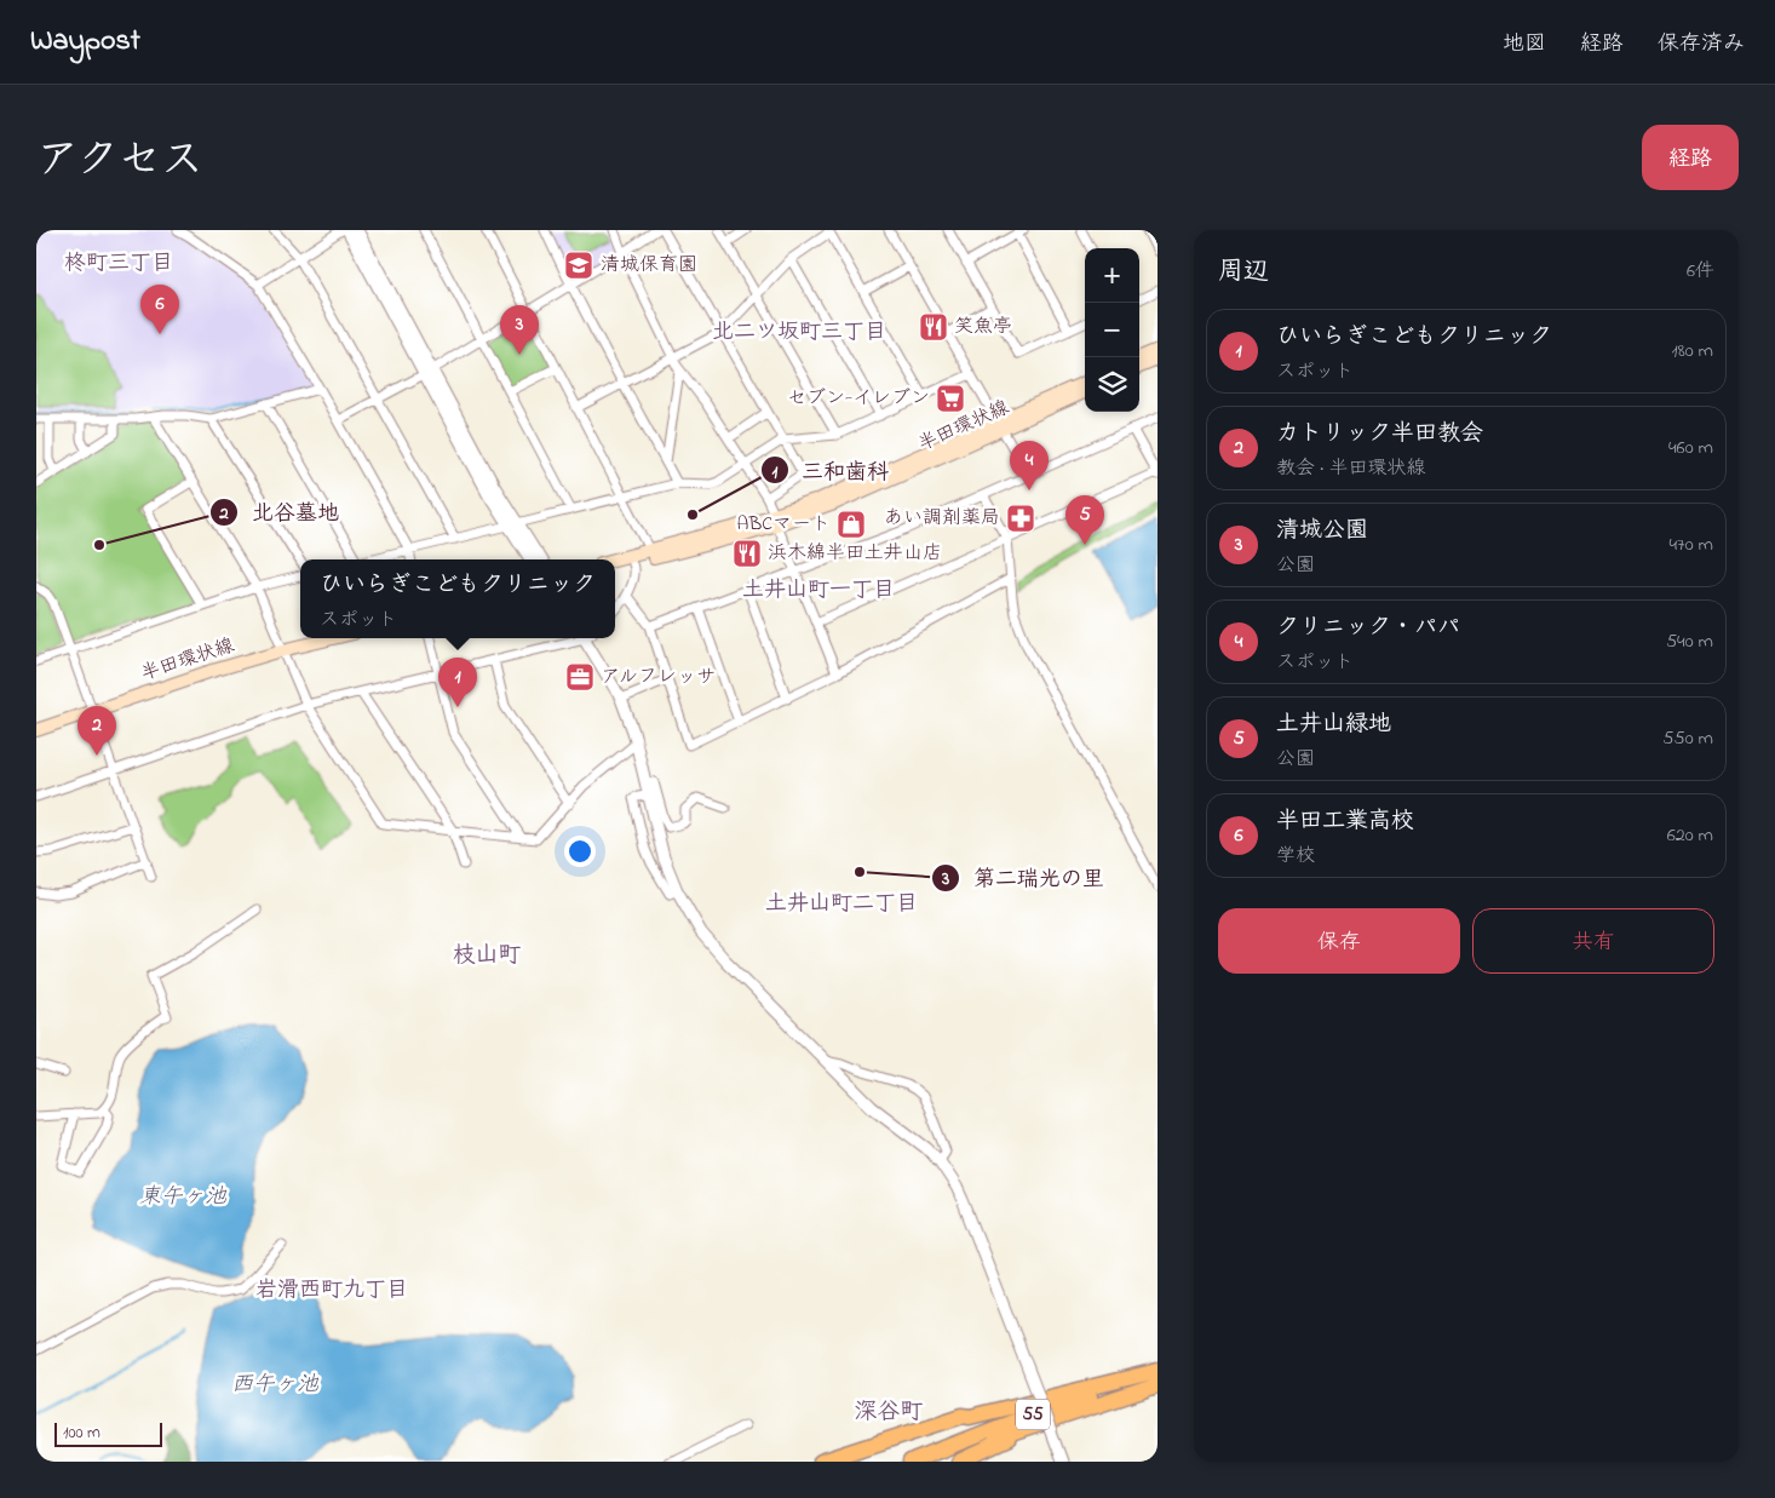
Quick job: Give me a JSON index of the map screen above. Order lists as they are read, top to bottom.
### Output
{
  "streets": {
    "highway": ["55"],
    "main road": ["半田環状線"]
  },
  "districts": [
    "柊町三丁目",
    "北二ツ坂町三丁目",
    "土井山町一丁目",
    "土井山町二丁目",
    "枝山町",
    "岩滑西町九丁目",
    "深谷町"
  ],
  "water": ["東午ヶ池", "西午ヶ池"],
  "places": {
    "school or university": ["清城保育園"],
    "restaurant": ["笑魚亭", "浜木綿半田土井山店"],
    "supermarket": ["セブン-イレブン"],
    "other": ["三和歯科", "北谷墓地", "第二瑞光の里"],
    "pharmacy": ["あい調剤薬局"],
    "shop": ["ABCマート"],
    "office": ["アルフレッサ"]
  },
  "scale_bar": "100 m",
  "page": {
    "header": "Waypost",
    "nav": ["地図", "経路", "保存済み"],
    "title": "アクセス",
    "buttons": [
      "経路",
      ["保存", "共有"]
    ],
    "heading": ["周辺", "6件"],
    "map_buttons": ["+", "−"],
    "pins": [
      "6",
      "3",
      "4",
      "5",
      "1",
      "2"
    ],
    "list": [
      {
        "mark": "1",
        "name": "ひいらぎこどもクリニック",
        "note": "スポット",
        "value": "180 m"
      },
      {
        "mark": "2",
        "name": "カトリック半田教会",
        "note": "教会 · 半田環状線",
        "value": "460 m"
      },
      {
        "mark": "3",
        "name": "清城公園",
        "note": "公園",
        "value": "470 m"
      },
      {
        "mark": "4",
        "name": "クリニック・パパ",
        "note": "スポット",
        "value": "540 m"
      },
      {
        "mark": "5",
        "name": "土井山緑地",
        "note": "公園",
        "value": "550 m"
      },
      {
        "mark": "6",
        "name": "半田工業高校",
        "note": "学校",
        "value": "620 m"
      }
    ],
    "popup": ["ひいらぎこどもクリニック", "スポット"],
    "scale": "100 m"
  }
}
